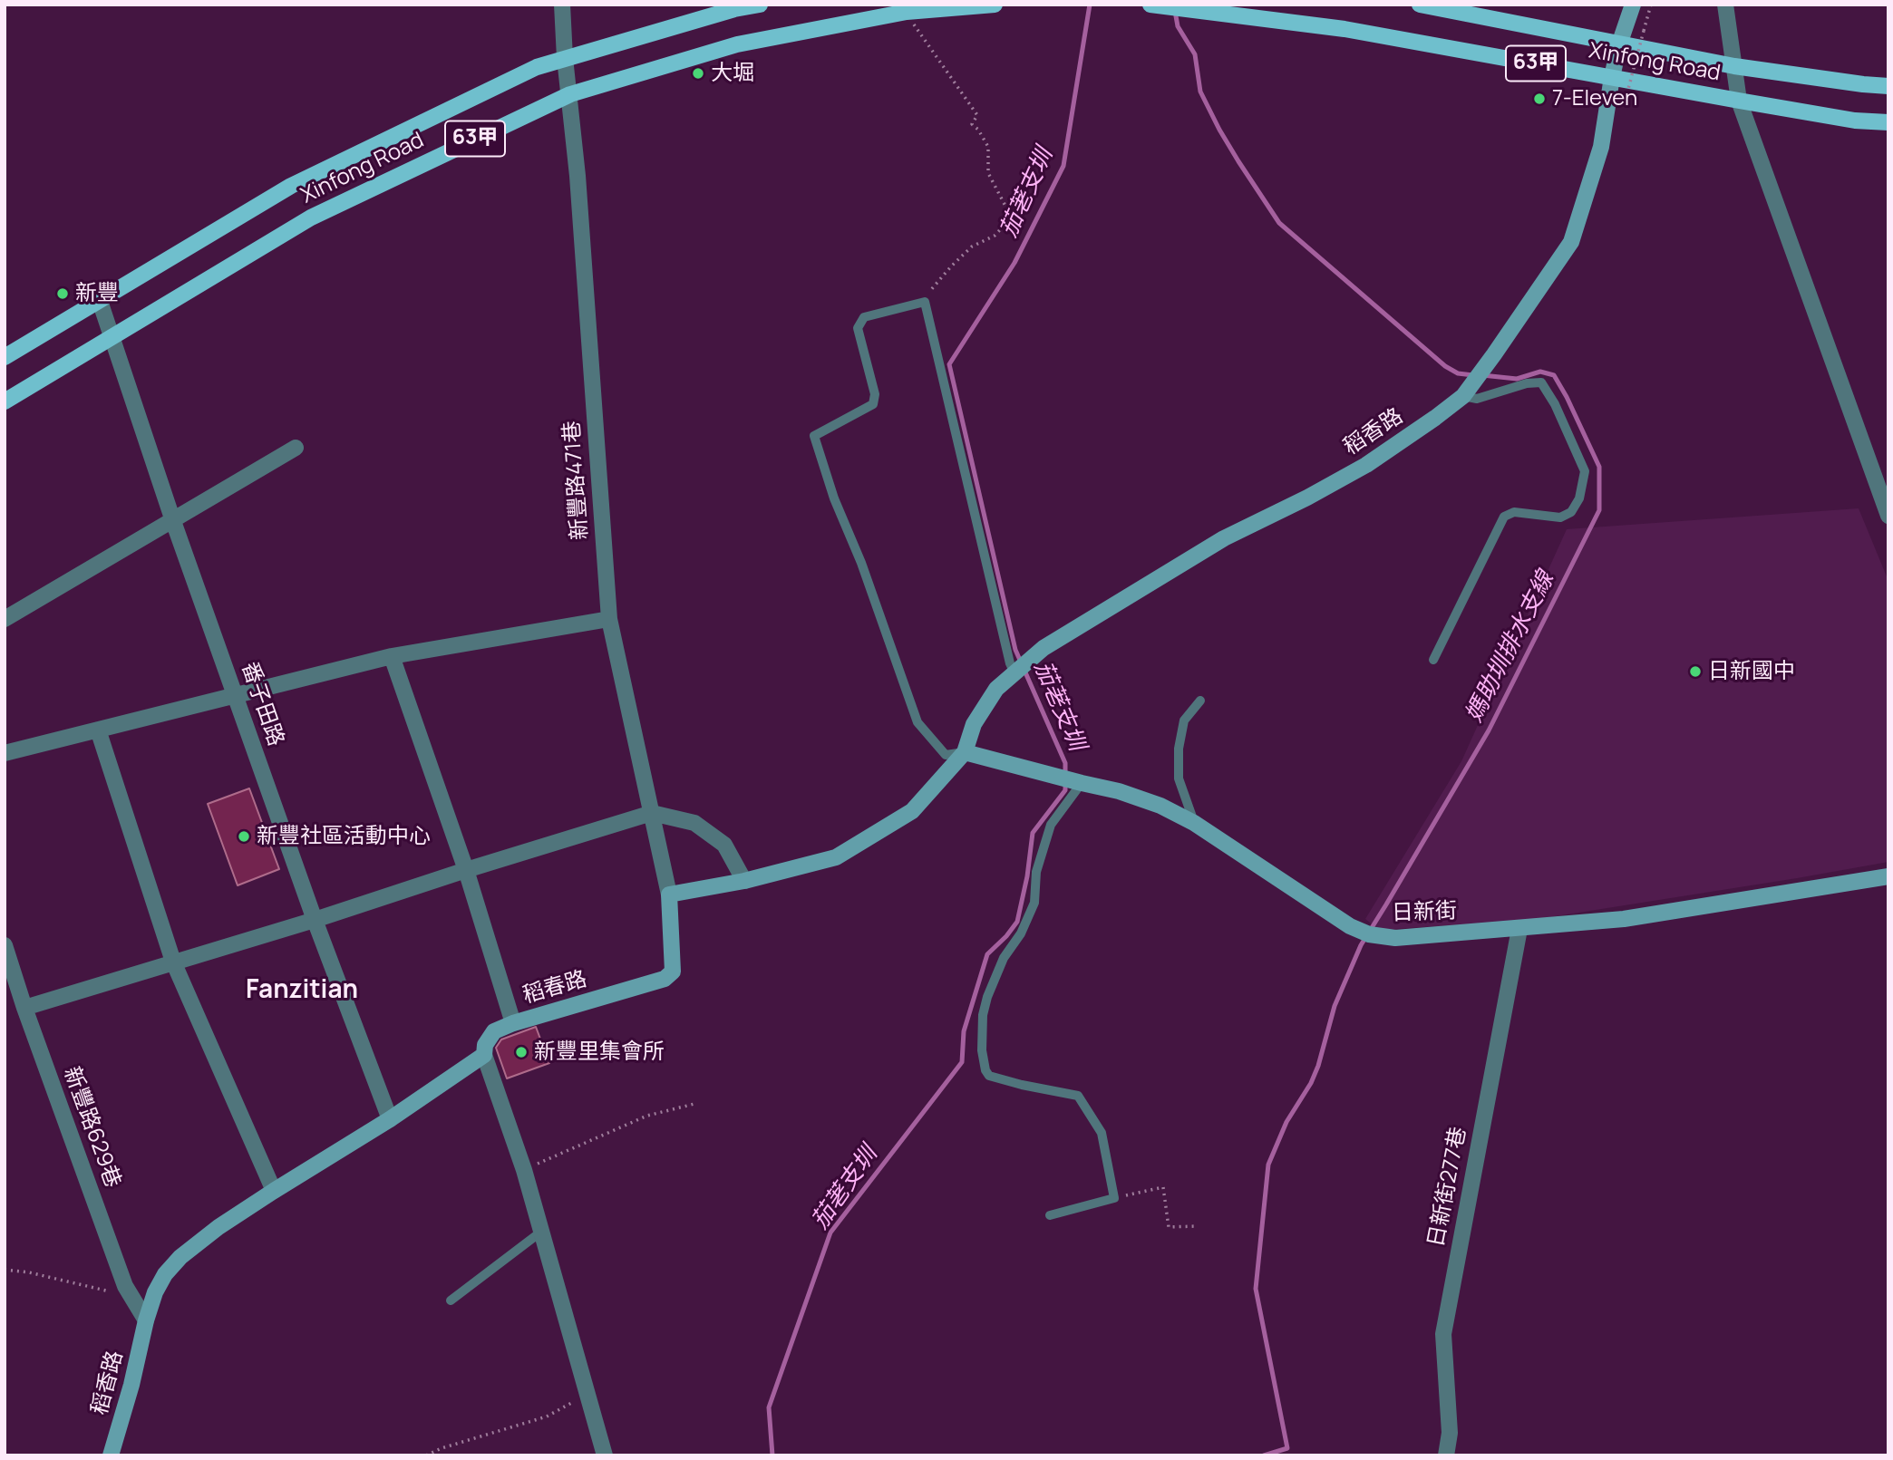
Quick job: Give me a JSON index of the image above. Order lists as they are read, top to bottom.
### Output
{
  "streets": {
    "main road": ["Xinfong Road", "63甲"],
    "street": [
      "稻香路",
      "新豐路471巷",
      "番子田路",
      "日新街",
      "稻春路",
      "新豐路629巷",
      "日新街277巷"
    ]
  },
  "crossings": [
    ["Xinfong Road", "稻香路"],
    ["Xinfong Road", "新豐路471巷"],
    ["Xinfong Road", "番子田路"],
    ["稻香路", "日新街"],
    ["稻香路", "稻春路"],
    ["稻香路", "新豐路629巷"],
    ["新豐路471巷", "稻春路"],
    ["番子田路", "稻春路"],
    ["日新街", "日新街277巷"],
    ["稻春路", "新豐路629巷"]
  ],
  "districts": ["Fanzitian"],
  "water": ["茄荖支圳", "媽助圳排水支線"],
  "places": [
    "大堀",
    "7-Eleven",
    "新豐",
    "日新國中",
    "新豐社區活動中心",
    "新豐里集會所"
  ]
}
